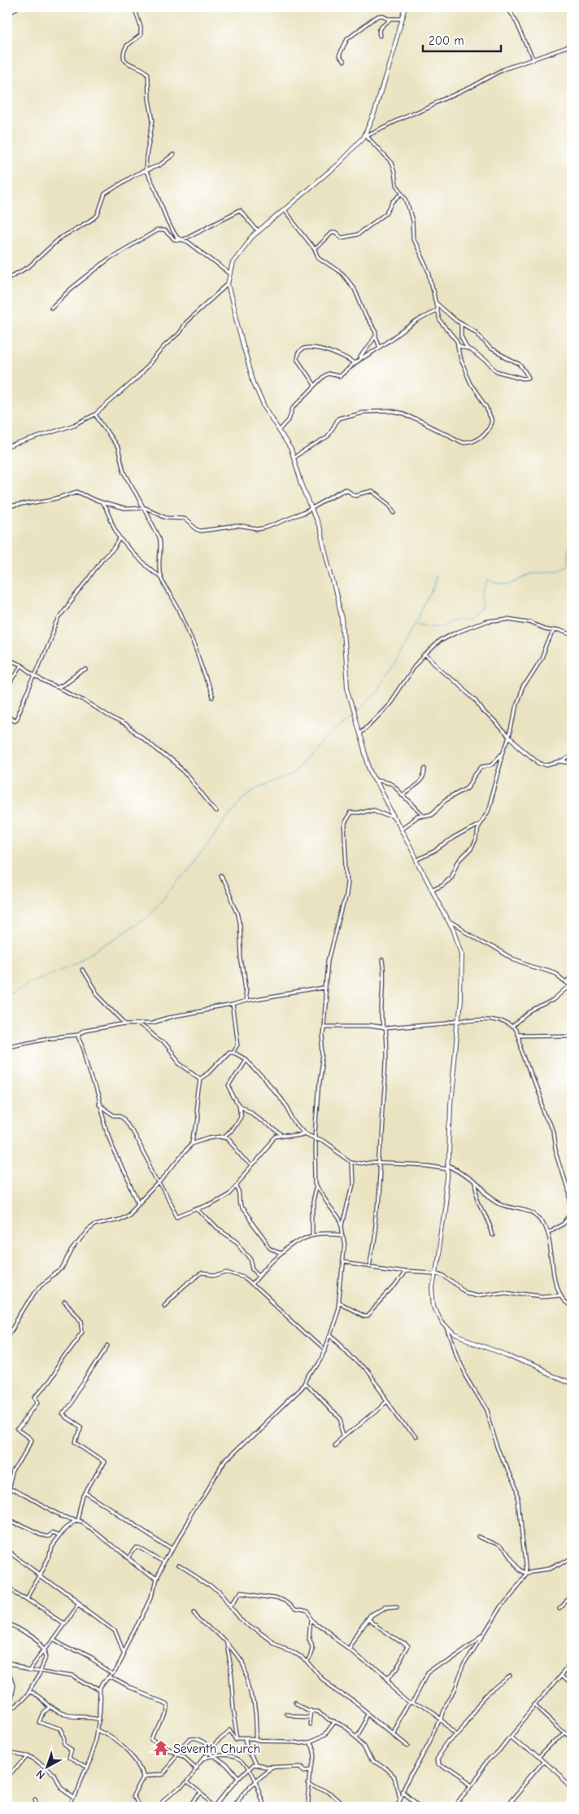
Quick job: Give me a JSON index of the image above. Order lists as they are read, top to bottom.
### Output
{
  "places": {
    "temple": ["Seventh Church"]
  },
  "scale_bar": "200 m",
  "north": "bottom left"
}
